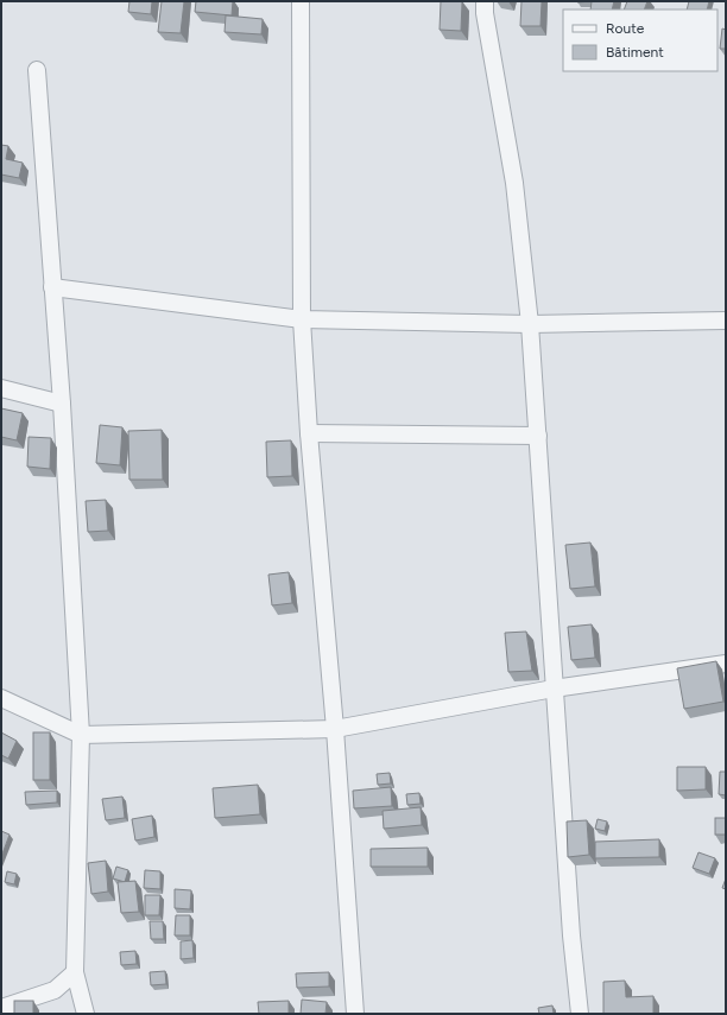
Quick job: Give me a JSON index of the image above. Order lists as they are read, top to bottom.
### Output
{
  "legend": ["Route", "Bâtiment"]
}
